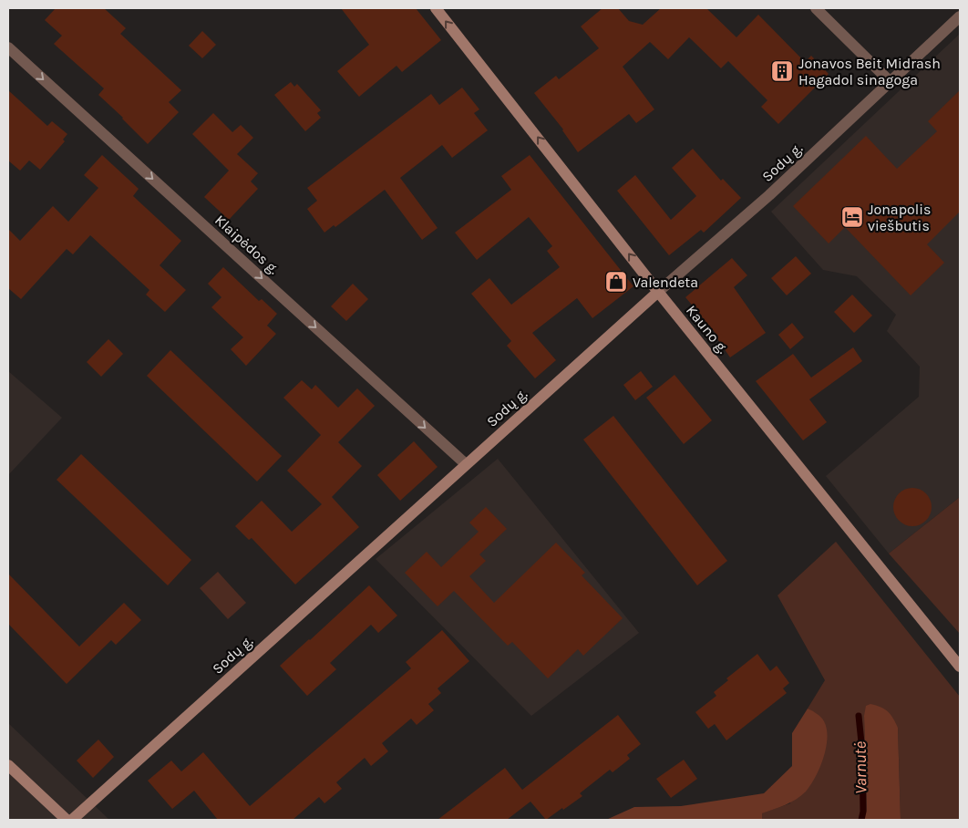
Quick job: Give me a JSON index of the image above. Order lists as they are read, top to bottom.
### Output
{
  "streets": {
    "main road": ["Sodų g.", "Kauno g."],
    "street": ["Klaipėdos g."]
  },
  "crossings": [
    ["Sodų g.", "Klaipėdos g."],
    ["Sodų g.", "Kauno g."]
  ],
  "one_way": ["Klaipėdos g.", "Kauno g."],
  "water": ["Varnutė"],
  "places": {
    "building": ["Jonavos Beit Midrash Hagadol sinagoga"],
    "hotel": ["Jonapolis viešbutis"],
    "shop": ["Valendeta"]
  }
}
